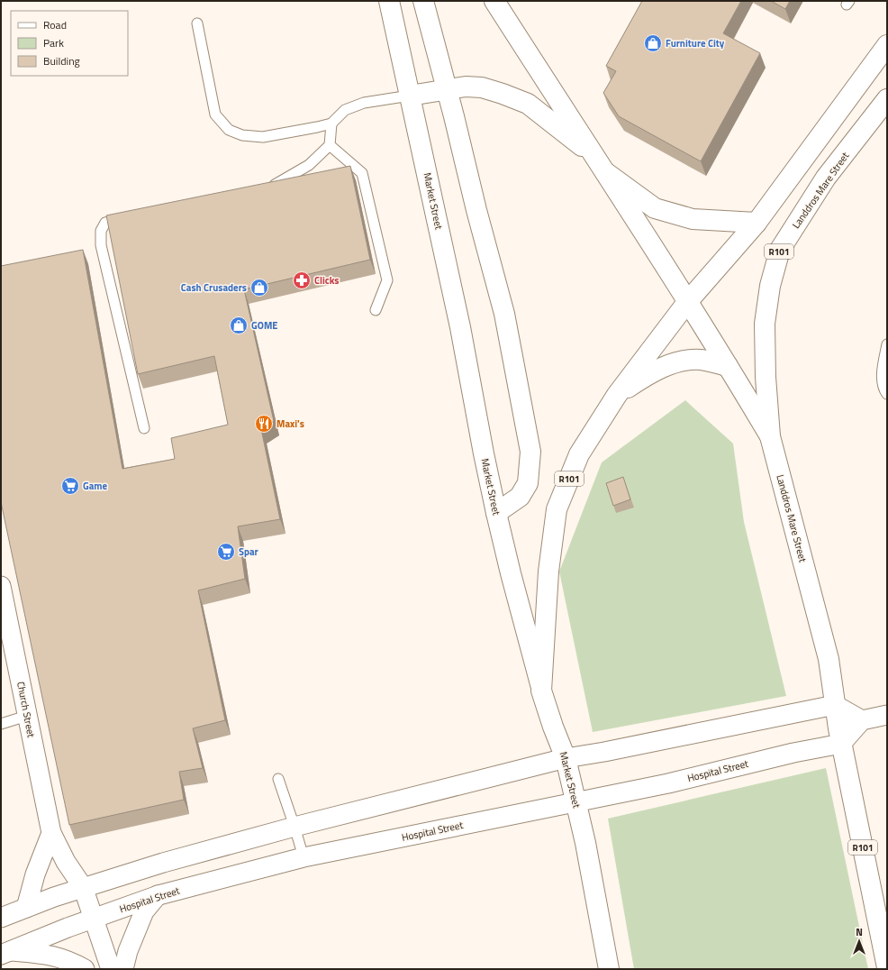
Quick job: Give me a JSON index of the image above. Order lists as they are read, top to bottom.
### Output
{
  "streets": {
    "main road": ["Landdros Mare Street", "Market Street", "R101"],
    "street": ["Church Street", "Hospital Street"]
  },
  "crossings": [
    ["Landdros Mare Street", "Hospital Street"],
    ["Market Street", "R101"],
    ["Market Street", "Hospital Street"],
    ["Church Street", "Hospital Street"]
  ],
  "places": {
    "shop": ["Furniture City", "Cash Crusaders", "GOME"],
    "pharmacy": ["Clicks"],
    "restaurant": ["Maxi's"],
    "supermarket": ["Game", "Spar"]
  },
  "legend": ["Road", "Park", "Building"],
  "north": "top"
}
